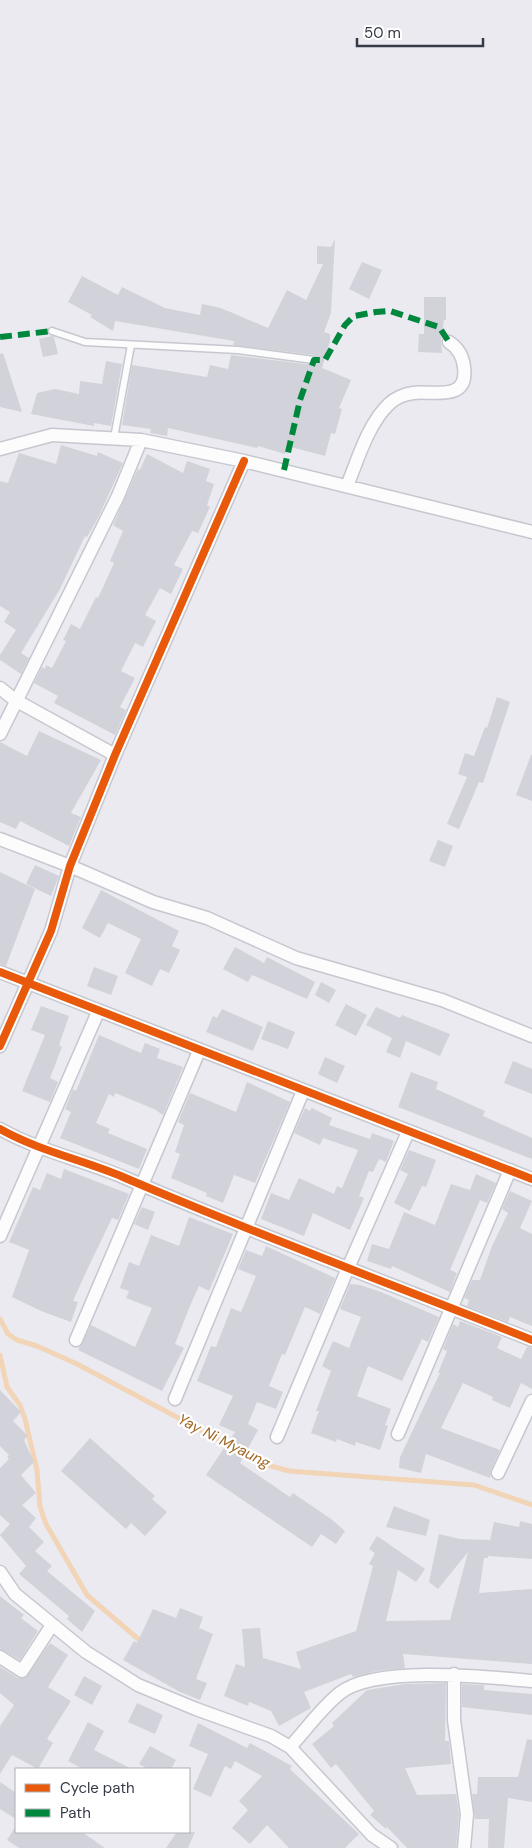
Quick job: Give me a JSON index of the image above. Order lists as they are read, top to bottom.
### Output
{
  "water": ["Yay Ni Myaung"],
  "legend": ["Cycle path", "Path"],
  "scale_bar": "50 m"
}
